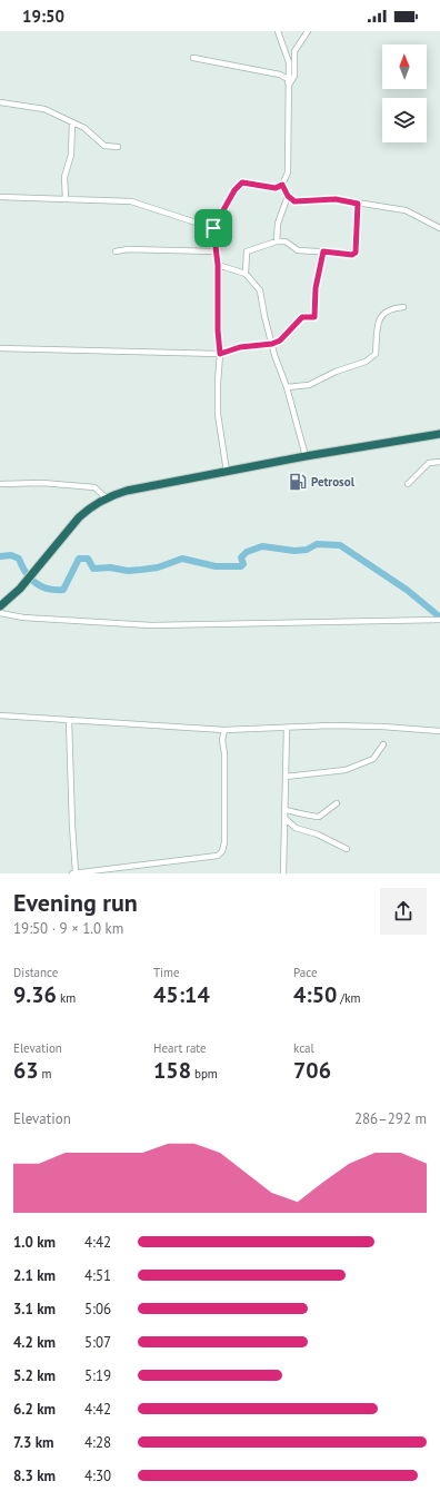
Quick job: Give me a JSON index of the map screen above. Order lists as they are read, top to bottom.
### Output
{
  "places": {
    "fuel station": ["Petrosol"]
  },
  "north": "top",
  "page": {
    "status": "19:50",
    "heading": ["Evening run", "19:50 · 9 × 1.0 km"],
    "stats": [
      ["Distance", "9.36 km"],
      ["Time", "45:14"],
      ["Pace", "4:50 /km"],
      ["Elevation", "63 m"],
      ["Heart rate", "158 bpm"],
      ["kcal", "706"]
    ],
    "chart": ["Elevation", "286–292 m"],
    "list": [
      {
        "name": "1.0 km",
        "note": "4:42"
      },
      {
        "name": "2.1 km",
        "note": "4:51"
      },
      {
        "name": "3.1 km",
        "note": "5:06"
      },
      {
        "name": "4.2 km",
        "note": "5:07"
      },
      {
        "name": "5.2 km",
        "note": "5:19"
      },
      {
        "name": "6.2 km",
        "note": "4:42"
      },
      {
        "name": "7.3 km",
        "note": "4:28"
      },
      {
        "name": "8.3 km",
        "note": "4:30"
      }
    ]
  }
}
